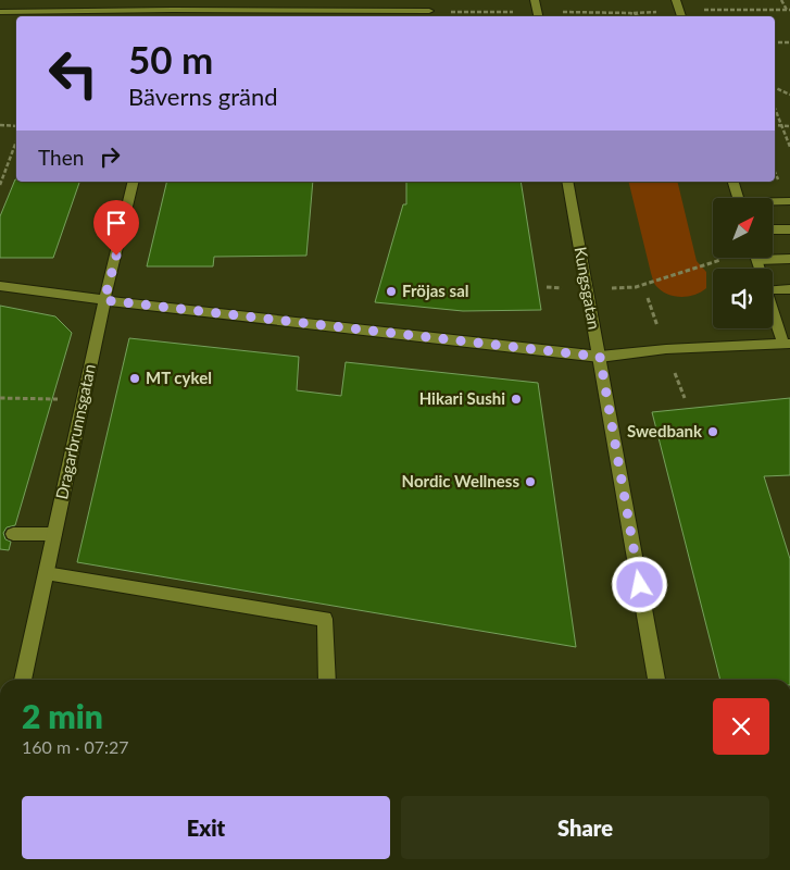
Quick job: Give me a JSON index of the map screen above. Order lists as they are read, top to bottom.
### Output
{
  "streets": {
    "street": ["Kungsgatan", "Dragarbrunnsgatan"]
  },
  "places": [
    "Fröjas sal",
    "MT cykel",
    "Hikari Sushi",
    "Swedbank",
    "Nordic Wellness"
  ],
  "north": "top right",
  "page": {
    "turn": ["50 m", "Bäverns gränd"],
    "then": "Then",
    "heading": ["2 min", "160 m · 07:27"],
    "buttons": ["Exit", "Share"]
  }
}
